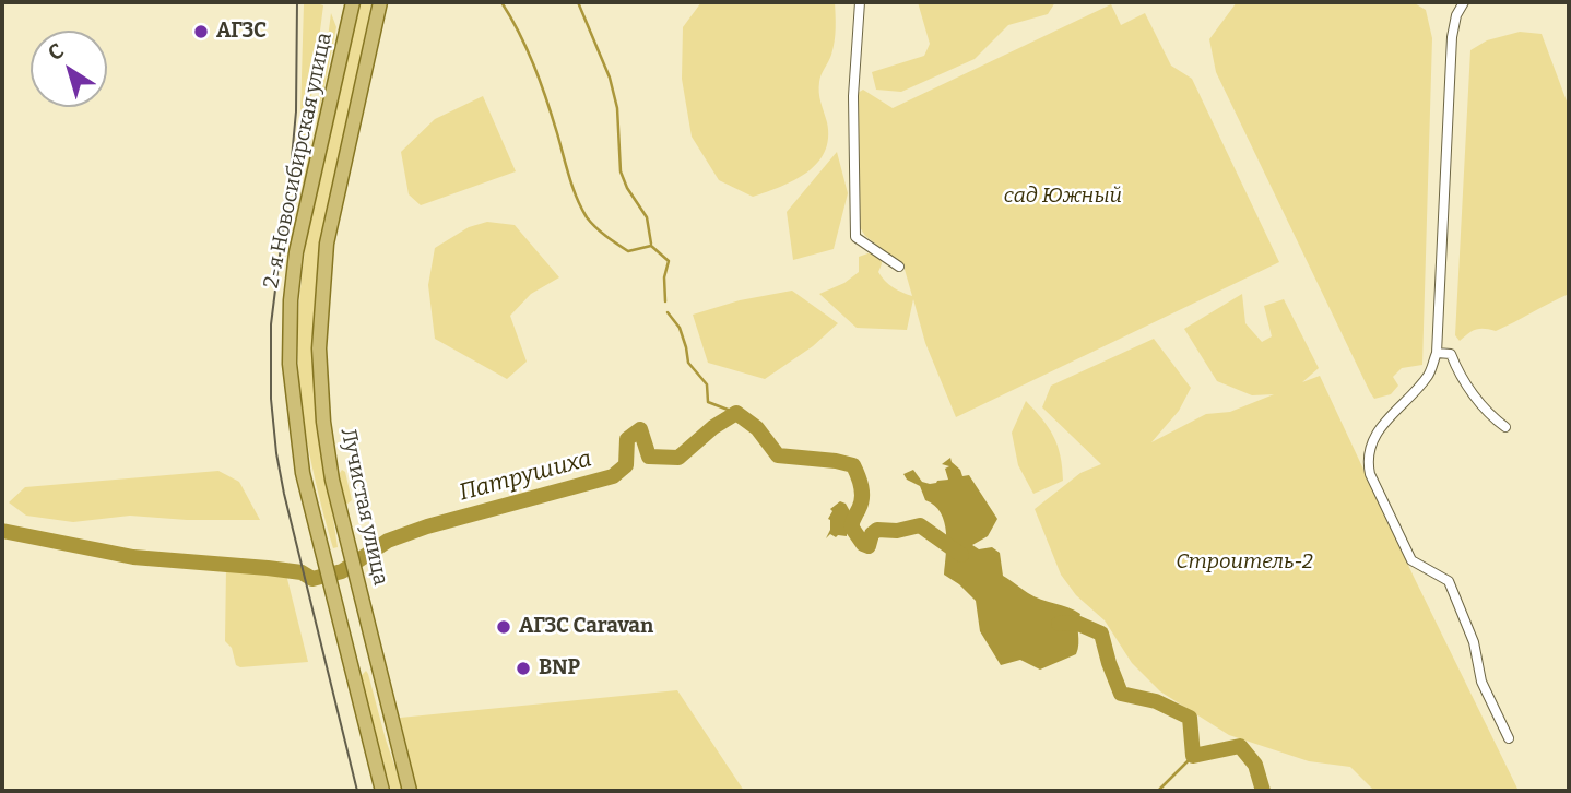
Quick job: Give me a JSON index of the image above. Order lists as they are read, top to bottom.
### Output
{
  "streets": {
    "main road": ["2-я Новосибирская улица", "Лучистая улица"]
  },
  "water": ["Патрушиха"],
  "parks": ["сад Южный", "Строитель-2"],
  "places": ["АГЗС", "АГЗС Caravan", "BNP"],
  "north": "top left"
}
